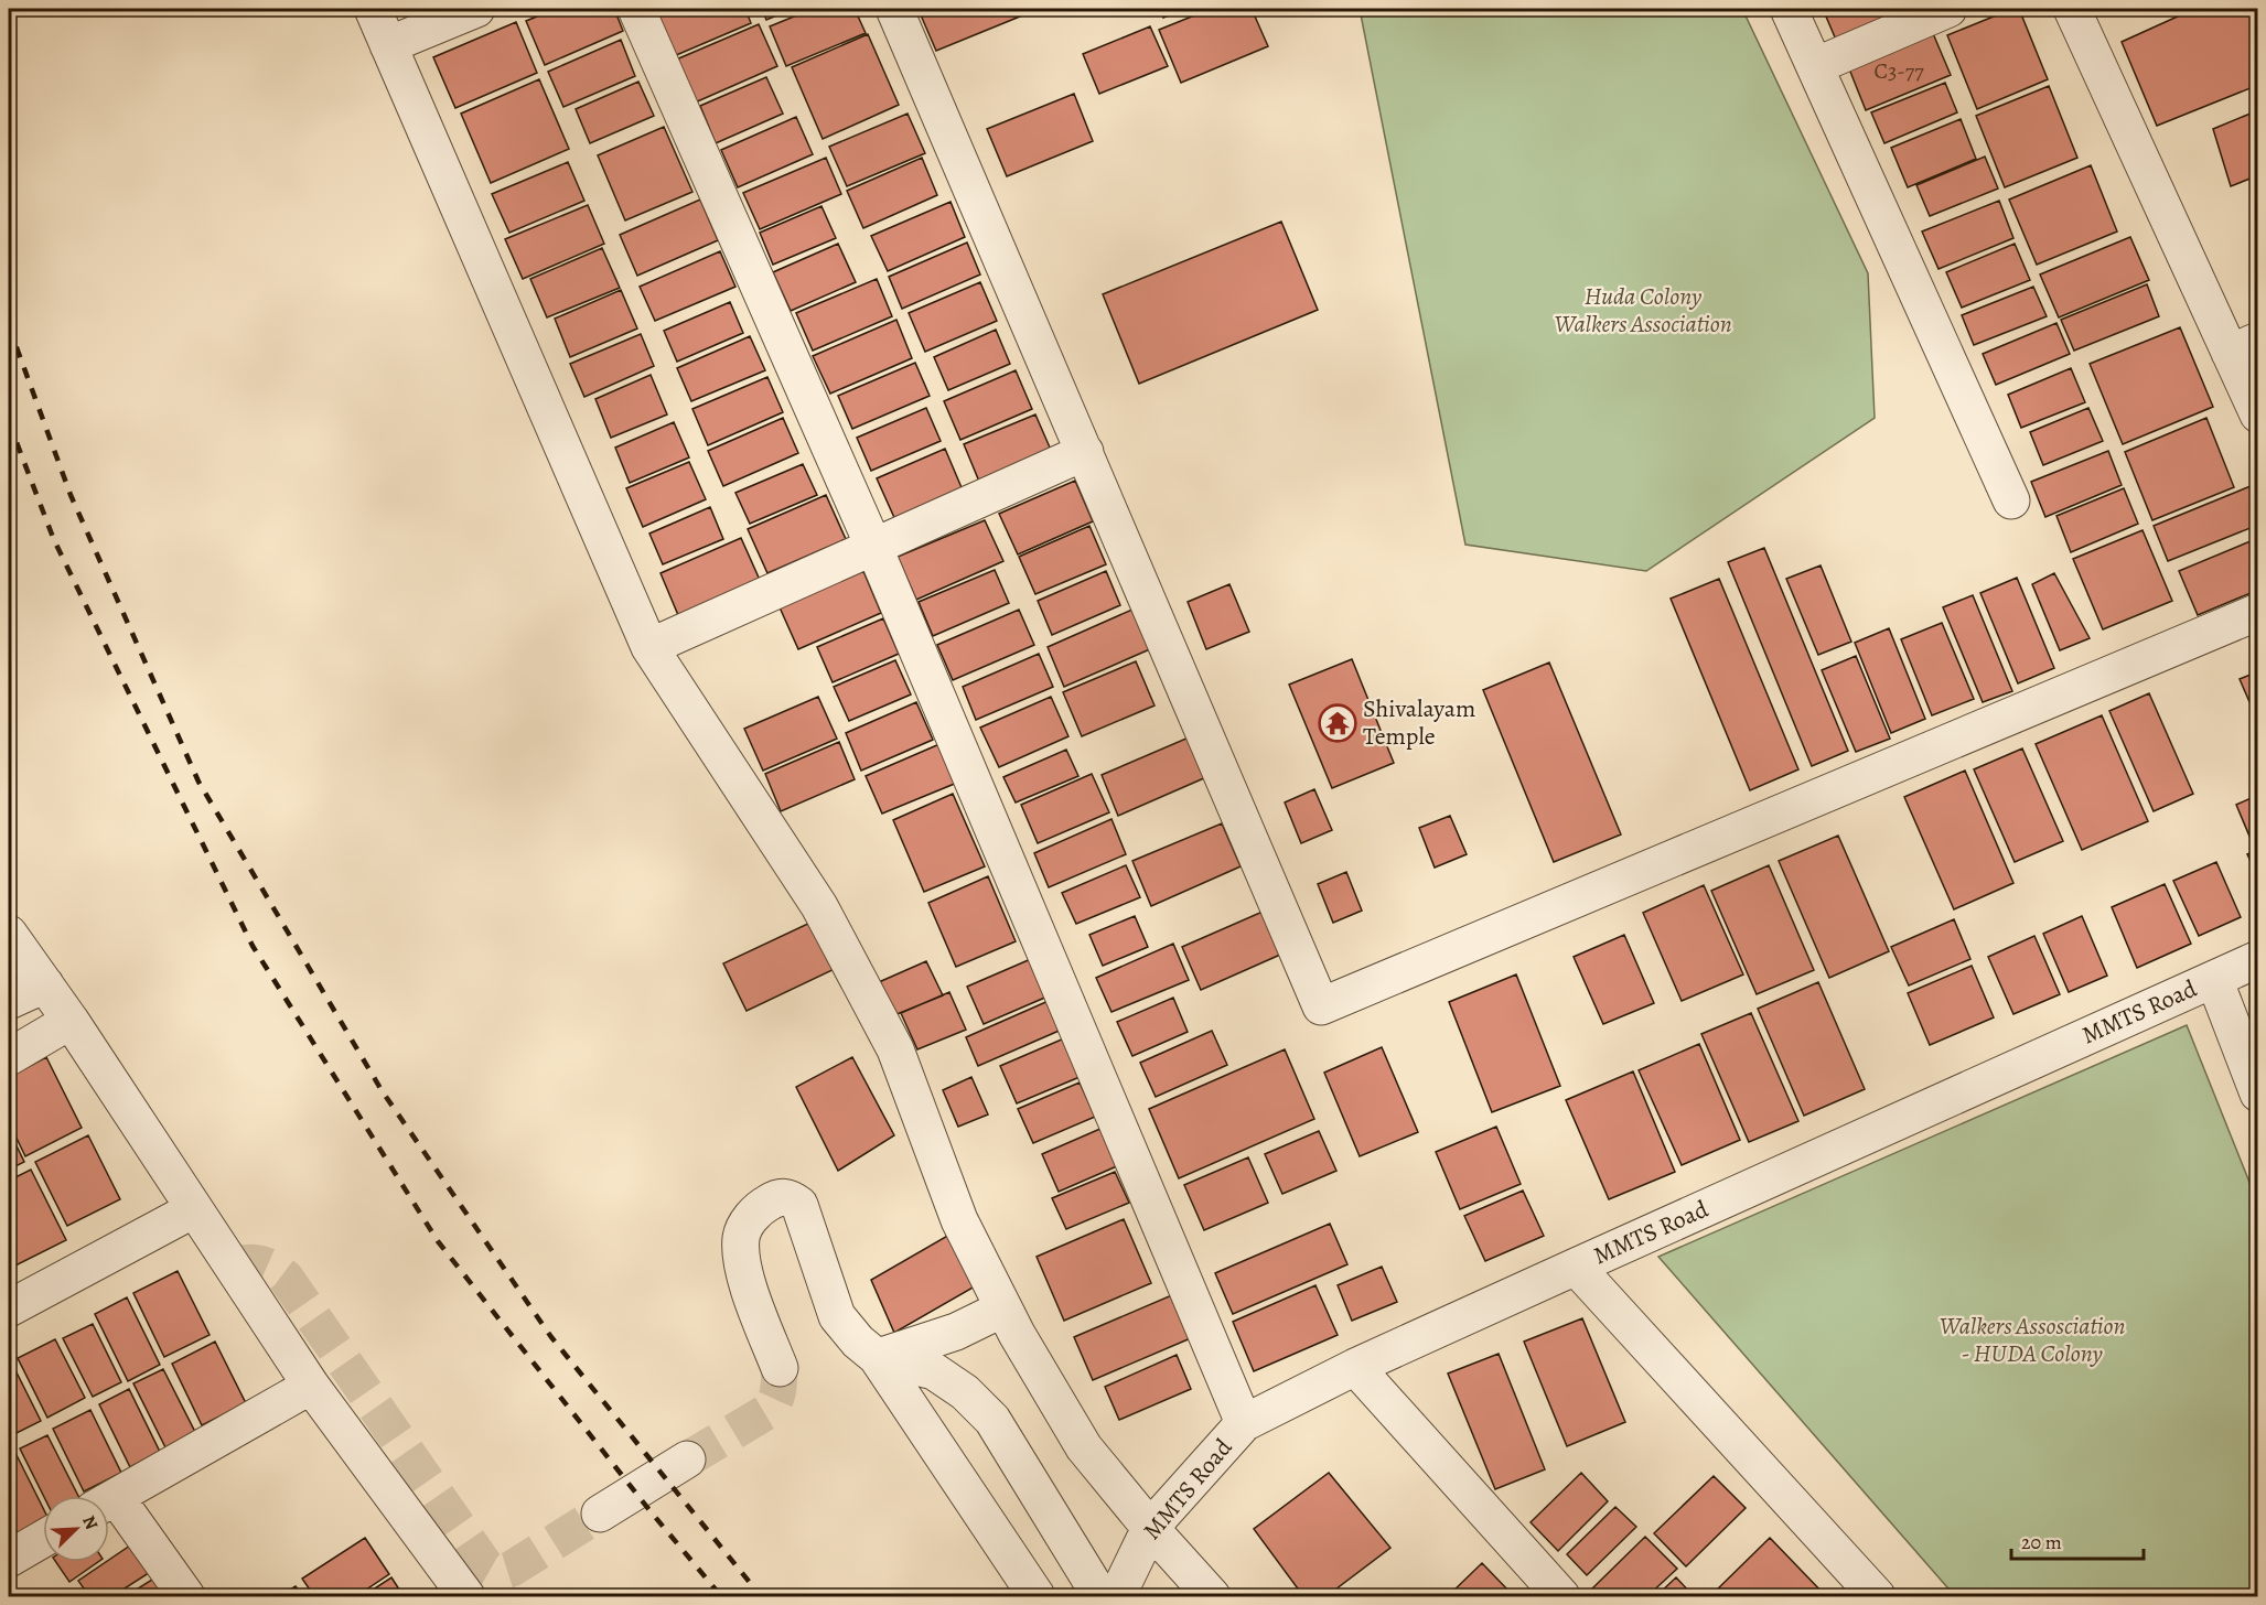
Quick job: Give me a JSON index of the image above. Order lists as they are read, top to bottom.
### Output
{
  "streets": {
    "street": ["MMTS Road"]
  },
  "parks": ["Huda Colony Walkers Association", "Walkers Assosciation - HUDA Colony"],
  "places": {
    "temple": ["Shivalayam Temple"]
  },
  "house_numbers": ["C3-77"],
  "scale_bar": "20 m",
  "north": "top right"
}
